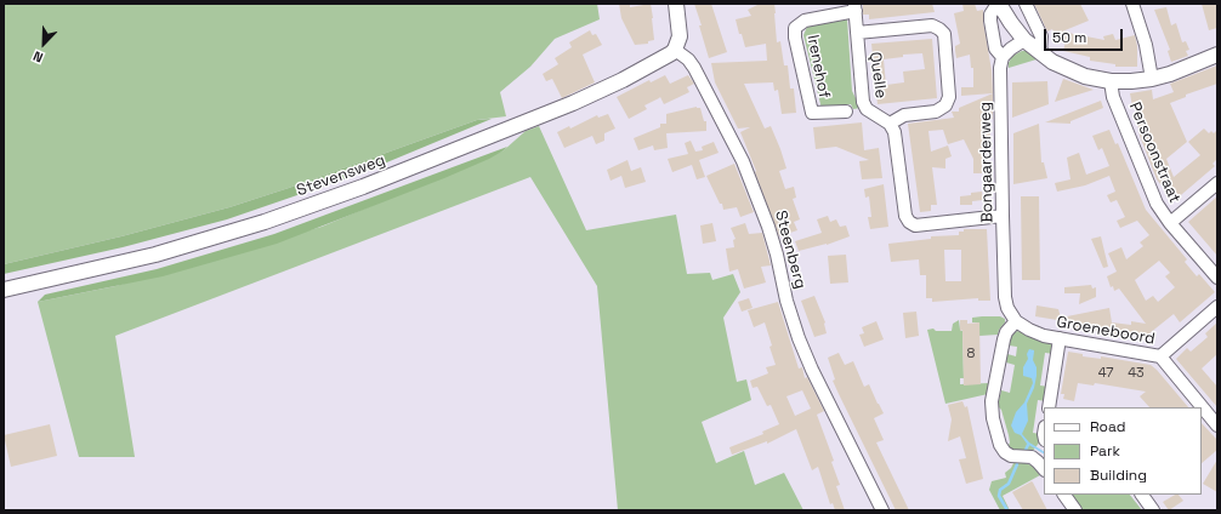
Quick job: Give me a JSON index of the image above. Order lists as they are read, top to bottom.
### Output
{
  "streets": {
    "street": [
      "Irenehof",
      "Quelle",
      "Persoonstraat",
      "Bongaarderweg",
      "Stevensweg",
      "Steenberg",
      "Groeneboord"
    ]
  },
  "crossings": [
    ["Irenehof", "Quelle"],
    ["Bongaarderweg", "Groeneboord"],
    ["Stevensweg", "Steenberg"]
  ],
  "house_numbers": ["8", "47", "43"],
  "legend": ["Road", "Park", "Building"],
  "scale_bar": "50 m",
  "north": "bottom left"
}
